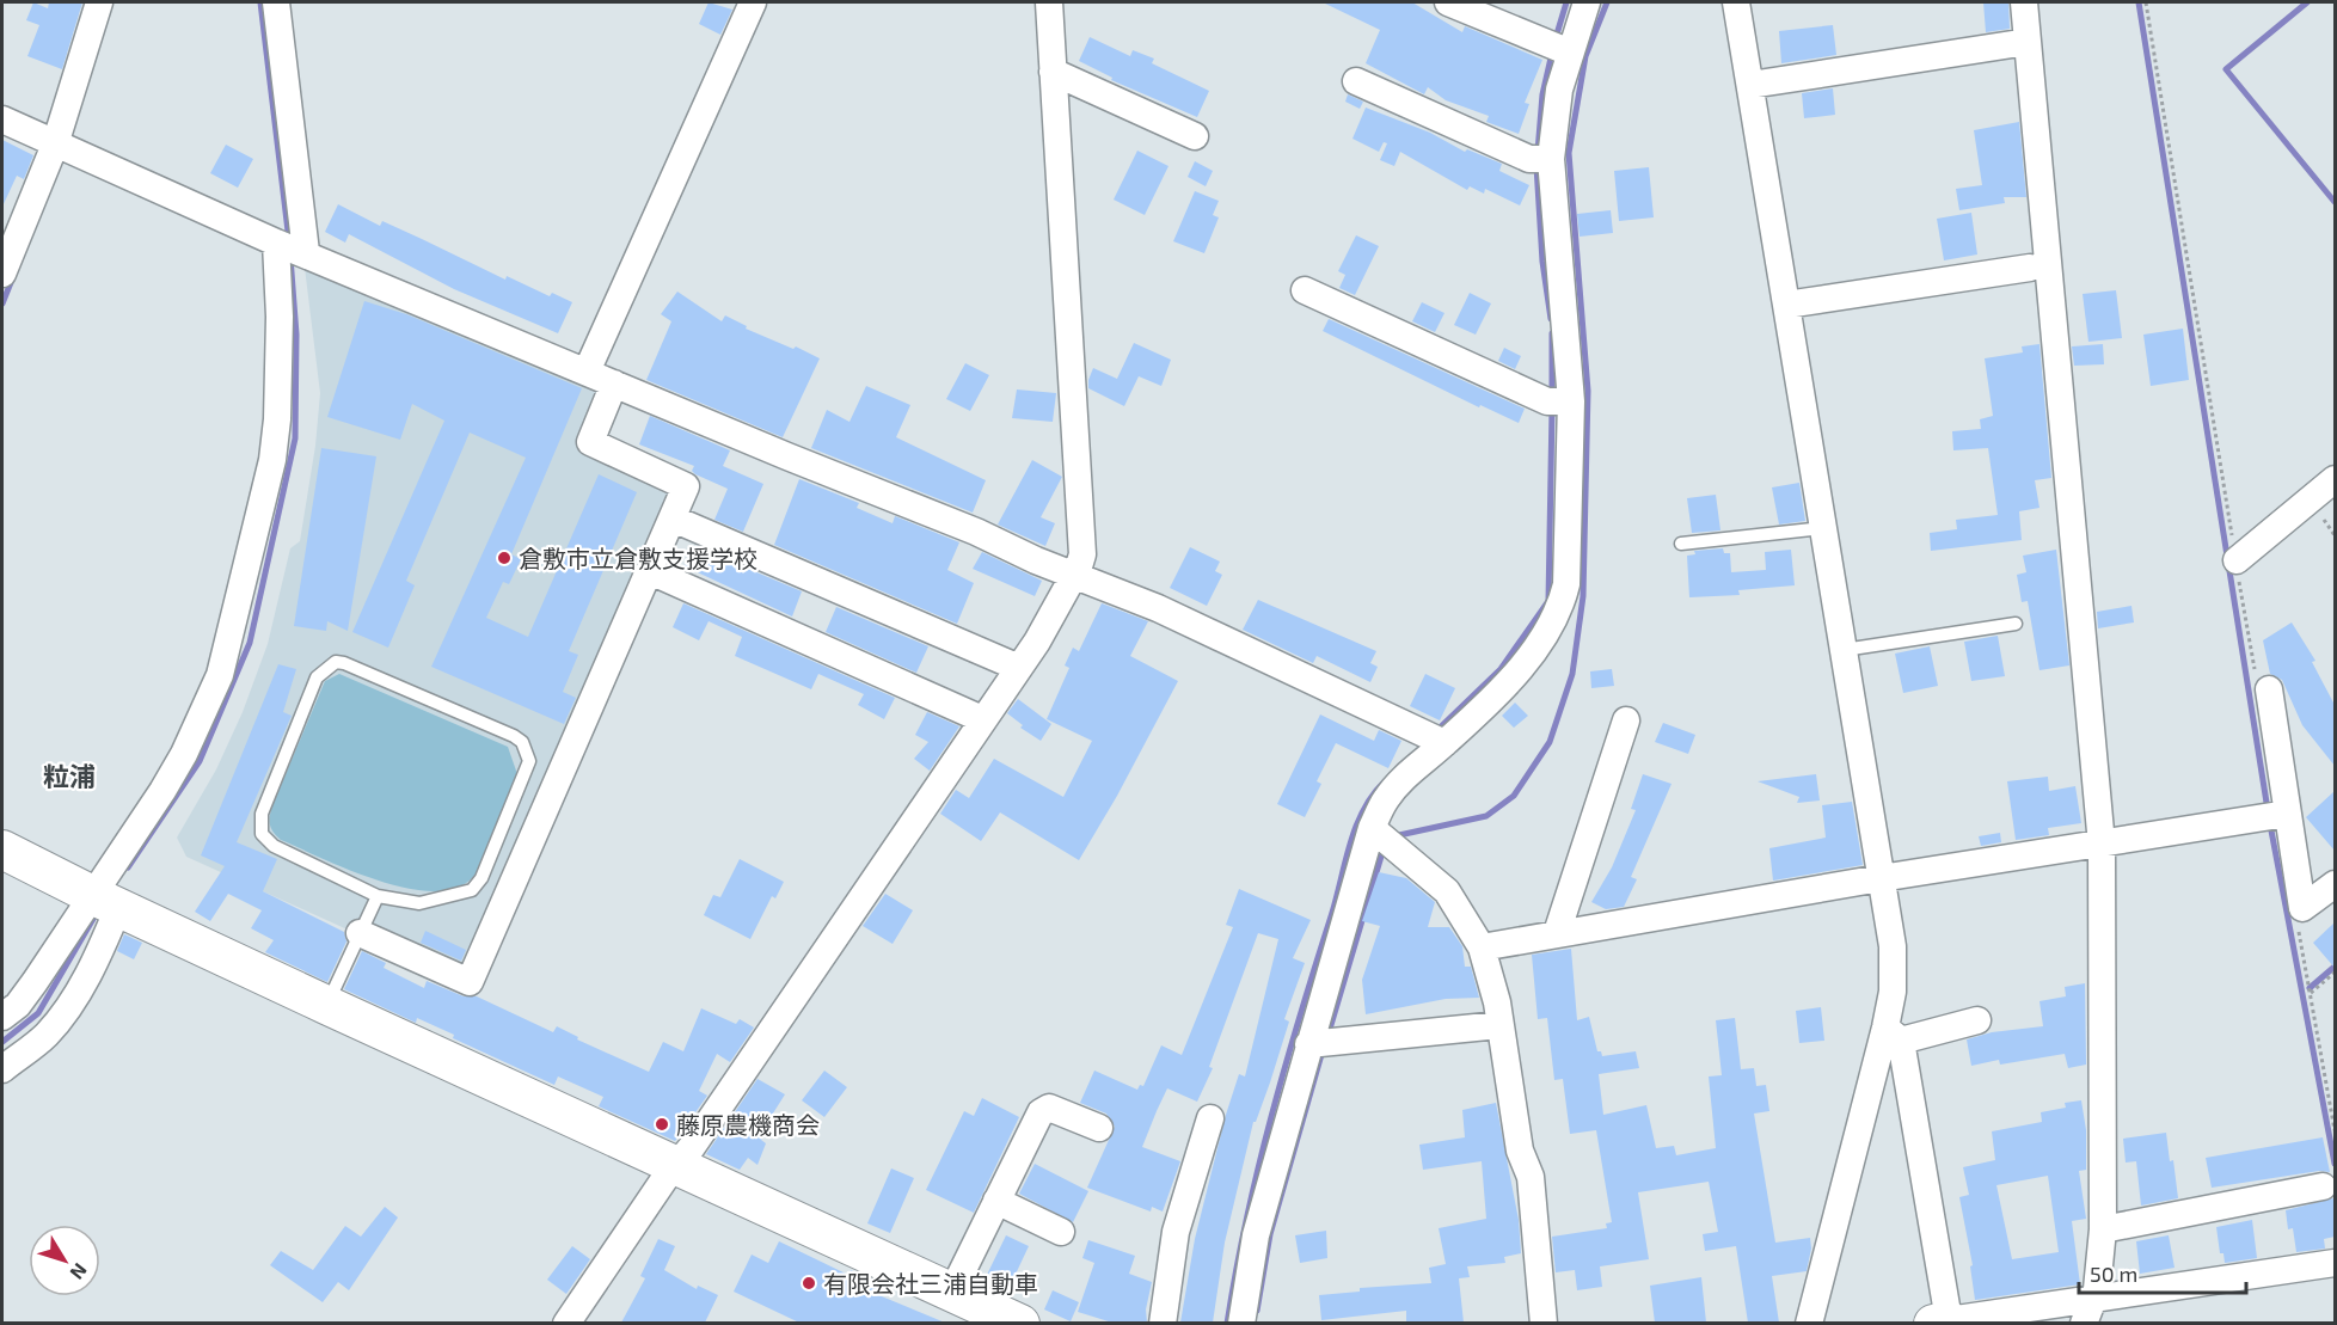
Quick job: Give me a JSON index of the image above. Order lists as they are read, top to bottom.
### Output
{
  "districts": ["粒浦"],
  "places": ["倉敷市立倉敷支援学校", "藤原農機商会", "有限会社三浦自動車"],
  "scale_bar": "50 m",
  "north": "bottom right"
}
